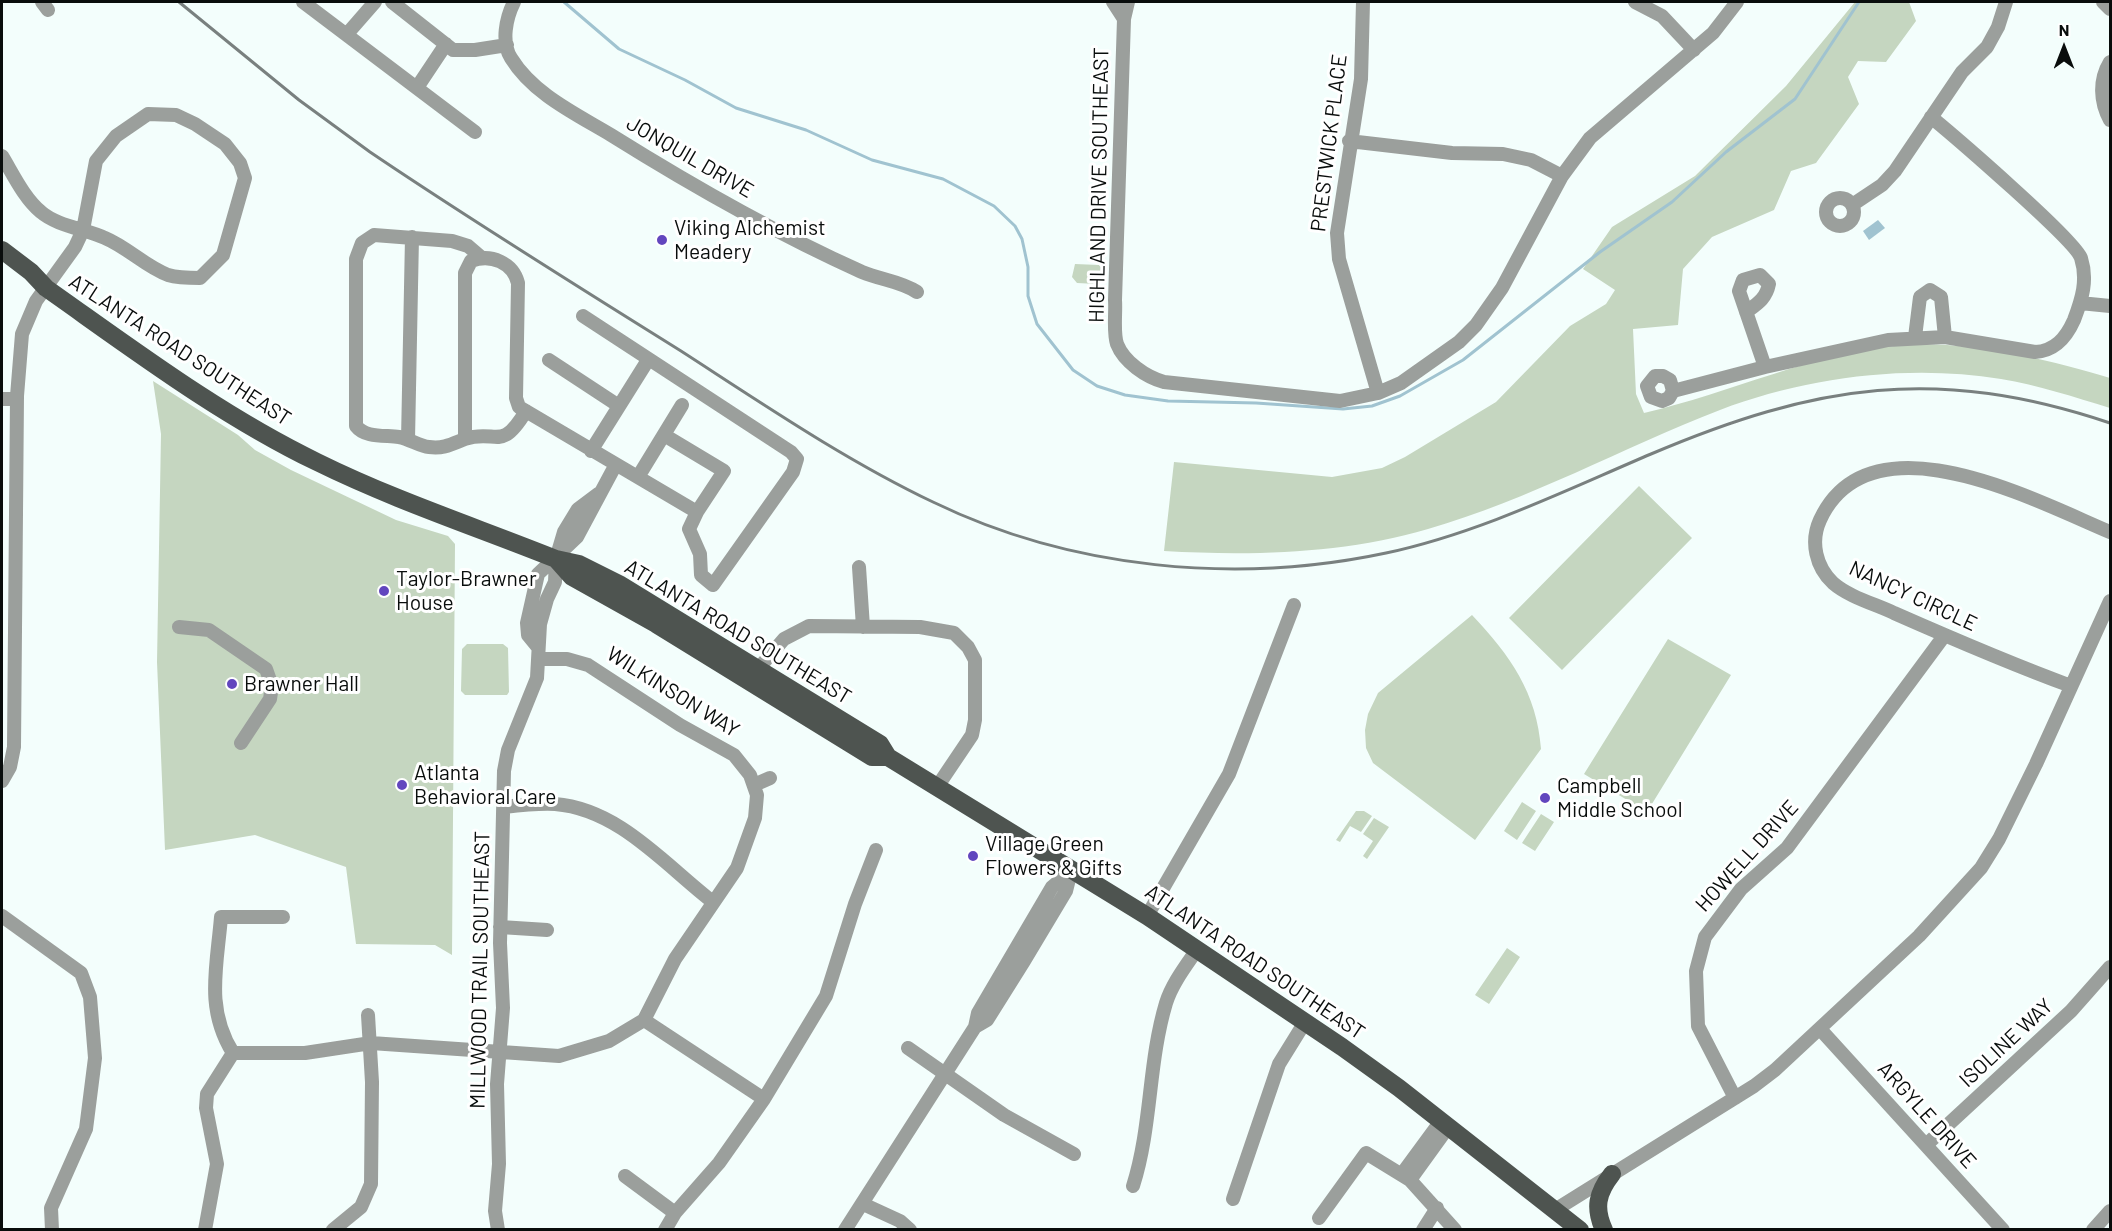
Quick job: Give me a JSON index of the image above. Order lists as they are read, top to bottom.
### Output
{
  "streets": {
    "main road": ["ATLANTA ROAD SOUTHEAST"],
    "street": [
      "PRESTWICK PLACE",
      "JONQUIL DRIVE",
      "HIGHLAND DRIVE SOUTHEAST",
      "NANCY CIRCLE",
      "WILKINSON WAY",
      "HOWELL DRIVE",
      "MILLWOOD TRAIL SOUTHEAST",
      "ISOLINE WAY",
      "ARGYLE DRIVE"
    ]
  },
  "crossings": [
    ["PRESTWICK PLACE", "HIGHLAND DRIVE SOUTHEAST"],
    ["NANCY CIRCLE", "HOWELL DRIVE"],
    ["WILKINSON WAY", "MILLWOOD TRAIL SOUTHEAST"],
    ["ISOLINE WAY", "ARGYLE DRIVE"]
  ],
  "places": [
    "Viking Alchemist Meadery",
    "Taylor-Brawner House",
    "Brawner Hall",
    "Atlanta Behavioral Care",
    "Campbell Middle School",
    "Village Green Flowers & Gifts"
  ],
  "north": "top"
}
